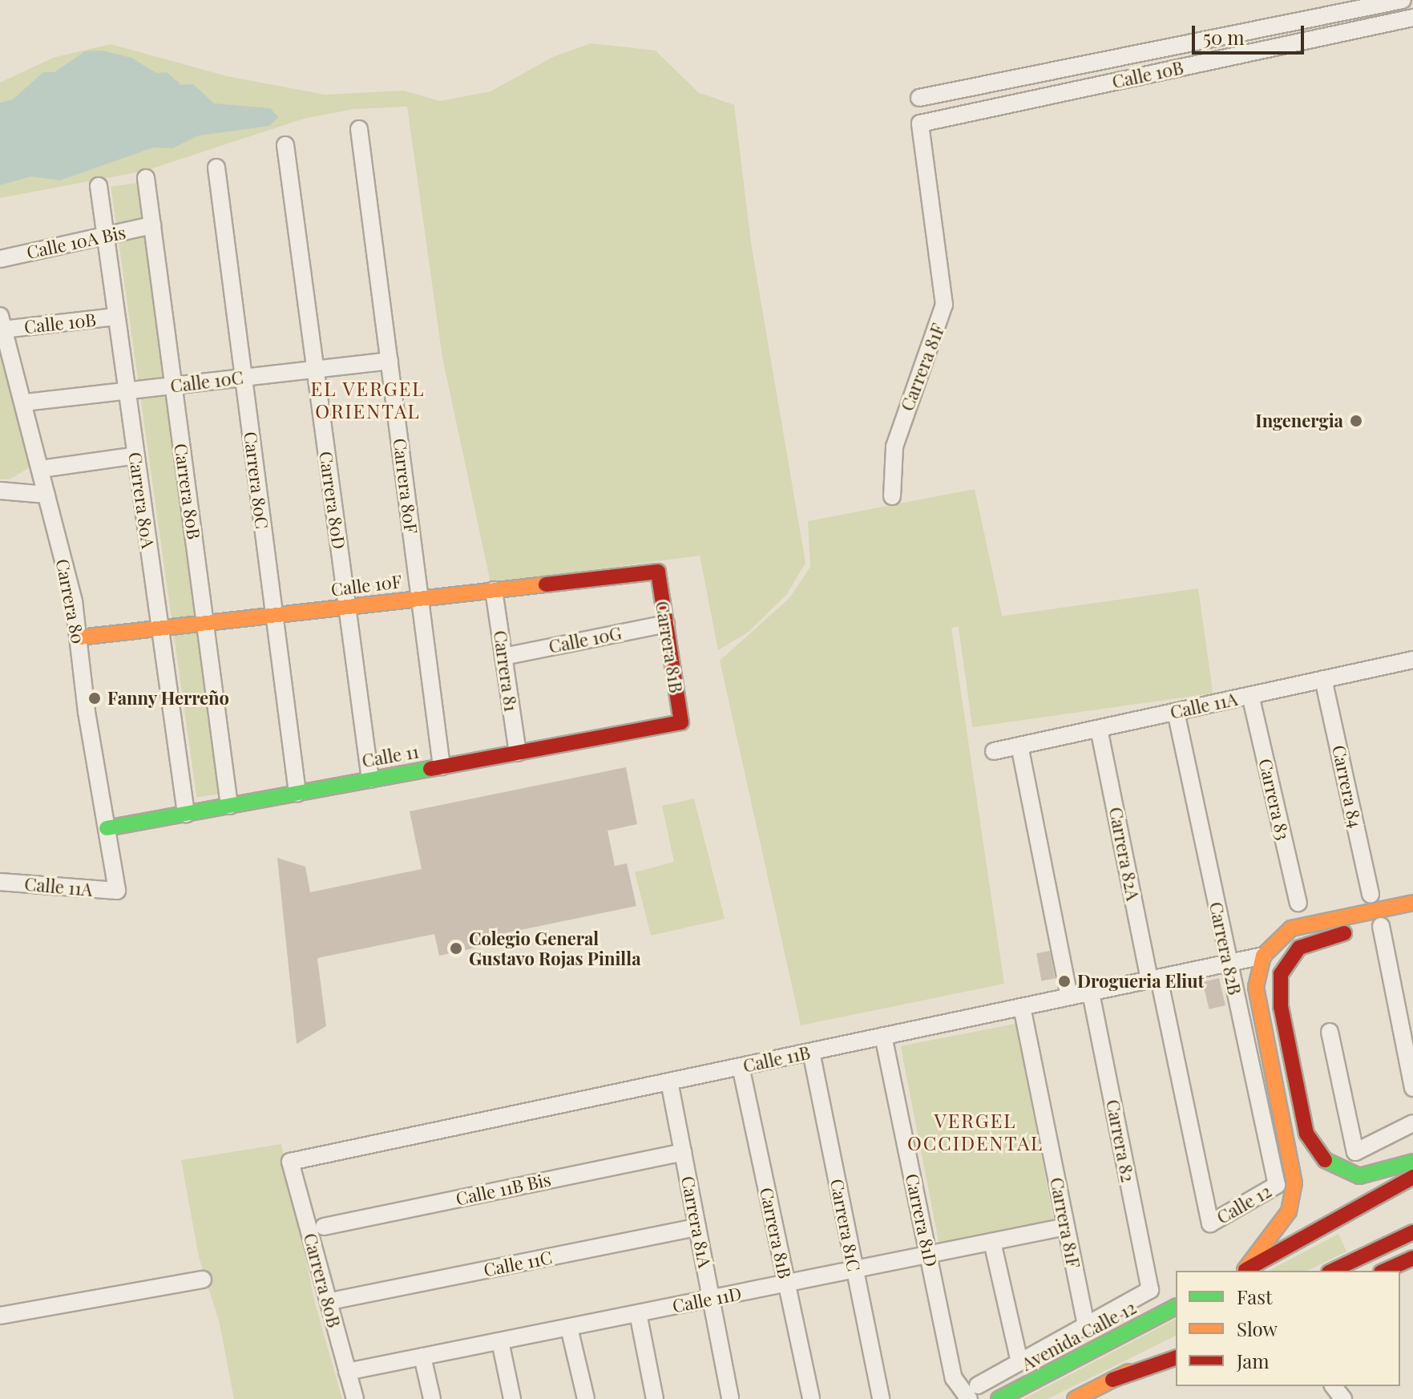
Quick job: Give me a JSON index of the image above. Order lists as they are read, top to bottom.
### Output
{
  "streets": {
    "main road": [
      "Calle 10F",
      "Carrera 81B",
      "Calle 11",
      "Avenida Calle 12"
    ],
    "street": [
      "Calle 10B",
      "Calle 10A Bis",
      "Carrera 81F",
      "Calle 10C",
      "Carrera 80C",
      "Carrera 80F",
      "Carrera 80B",
      "Carrera 80A",
      "Carrera 80D",
      "Carrera 80",
      "Calle 10G",
      "Carrera 81",
      "Calle 11A",
      "Carrera 84",
      "Carrera 83",
      "Carrera 82A",
      "Carrera 82B",
      "Calle 11B",
      "Carrera 82",
      "Calle 11B Bis",
      "Calle 12",
      "Carrera 81D",
      "Carrera 81A",
      "Carrera 81C",
      "Calle 11C",
      "Calle 11D"
    ]
  },
  "crossings": [
    ["Calle 10B", "Carrera 81F"],
    ["Calle 10B", "Carrera 80A"],
    ["Calle 10B", "Carrera 80"],
    ["Calle 10A Bis", "Carrera 80B"],
    ["Calle 10A Bis", "Carrera 80A"],
    ["Carrera 81F", "Calle 11B"],
    ["Carrera 81F", "Carrera 82"],
    ["Carrera 81F", "Calle 11D"],
    ["Calle 10C", "Carrera 80C"],
    ["Calle 10C", "Carrera 80F"],
    ["Calle 10C", "Carrera 80B"],
    ["Calle 10C", "Carrera 80A"],
    ["Calle 10C", "Carrera 80D"],
    ["Calle 10C", "Carrera 80"],
    ["Carrera 80C", "Calle 10F"],
    ["Carrera 80C", "Calle 11"],
    ["Carrera 80F", "Calle 10F"],
    ["Carrera 80F", "Calle 11"],
    ["Carrera 80B", "Calle 10F"],
    ["Carrera 80B", "Calle 11"],
    ["Carrera 80B", "Calle 11B"],
    ["Carrera 80B", "Calle 11D"],
    ["Carrera 80A", "Calle 10F"],
    ["Carrera 80A", "Calle 11"],
    ["Carrera 80D", "Calle 10F"],
    ["Carrera 80D", "Calle 11"],
    ["Calle 10F", "Carrera 80"],
    ["Calle 10F", "Carrera 81B"],
    ["Calle 10F", "Carrera 81"],
    ["Carrera 80", "Calle 11A"],
    ["Carrera 80", "Calle 11"],
    ["Calle 10G", "Carrera 81B"],
    ["Calle 10G", "Carrera 81"],
    ["Carrera 81B", "Calle 11"],
    ["Carrera 81B", "Calle 11B"],
    ["Carrera 81B", "Calle 11D"],
    ["Carrera 81", "Calle 11"],
    ["Calle 11A", "Carrera 84"],
    ["Calle 11A", "Carrera 83"],
    ["Calle 11A", "Carrera 82A"],
    ["Calle 11A", "Carrera 82B"],
    ["Carrera 82A", "Calle 11B"],
    ["Carrera 82A", "Calle 12"],
    ["Carrera 82B", "Calle 11B"],
    ["Carrera 82B", "Calle 12"],
    ["Calle 11B", "Carrera 82"],
    ["Calle 11B", "Carrera 81D"],
    ["Calle 11B", "Carrera 81A"],
    ["Calle 11B", "Carrera 81C"],
    ["Calle 11B Bis", "Carrera 81A"],
    ["Carrera 81D", "Calle 11D"],
    ["Carrera 81A", "Calle 11C"],
    ["Carrera 81A", "Calle 11D"],
    ["Carrera 81C", "Calle 11D"]
  ],
  "districts": ["EL VERGEL ORIENTAL", "VERGEL OCCIDENTAL"],
  "places": [
    "Ingenergia",
    "Fanny Herreño",
    "Colegio General Gustavo Rojas Pinilla",
    "Drogueria Eliut"
  ],
  "legend": ["Fast", "Slow", "Jam"],
  "scale_bar": "50 m"
}
